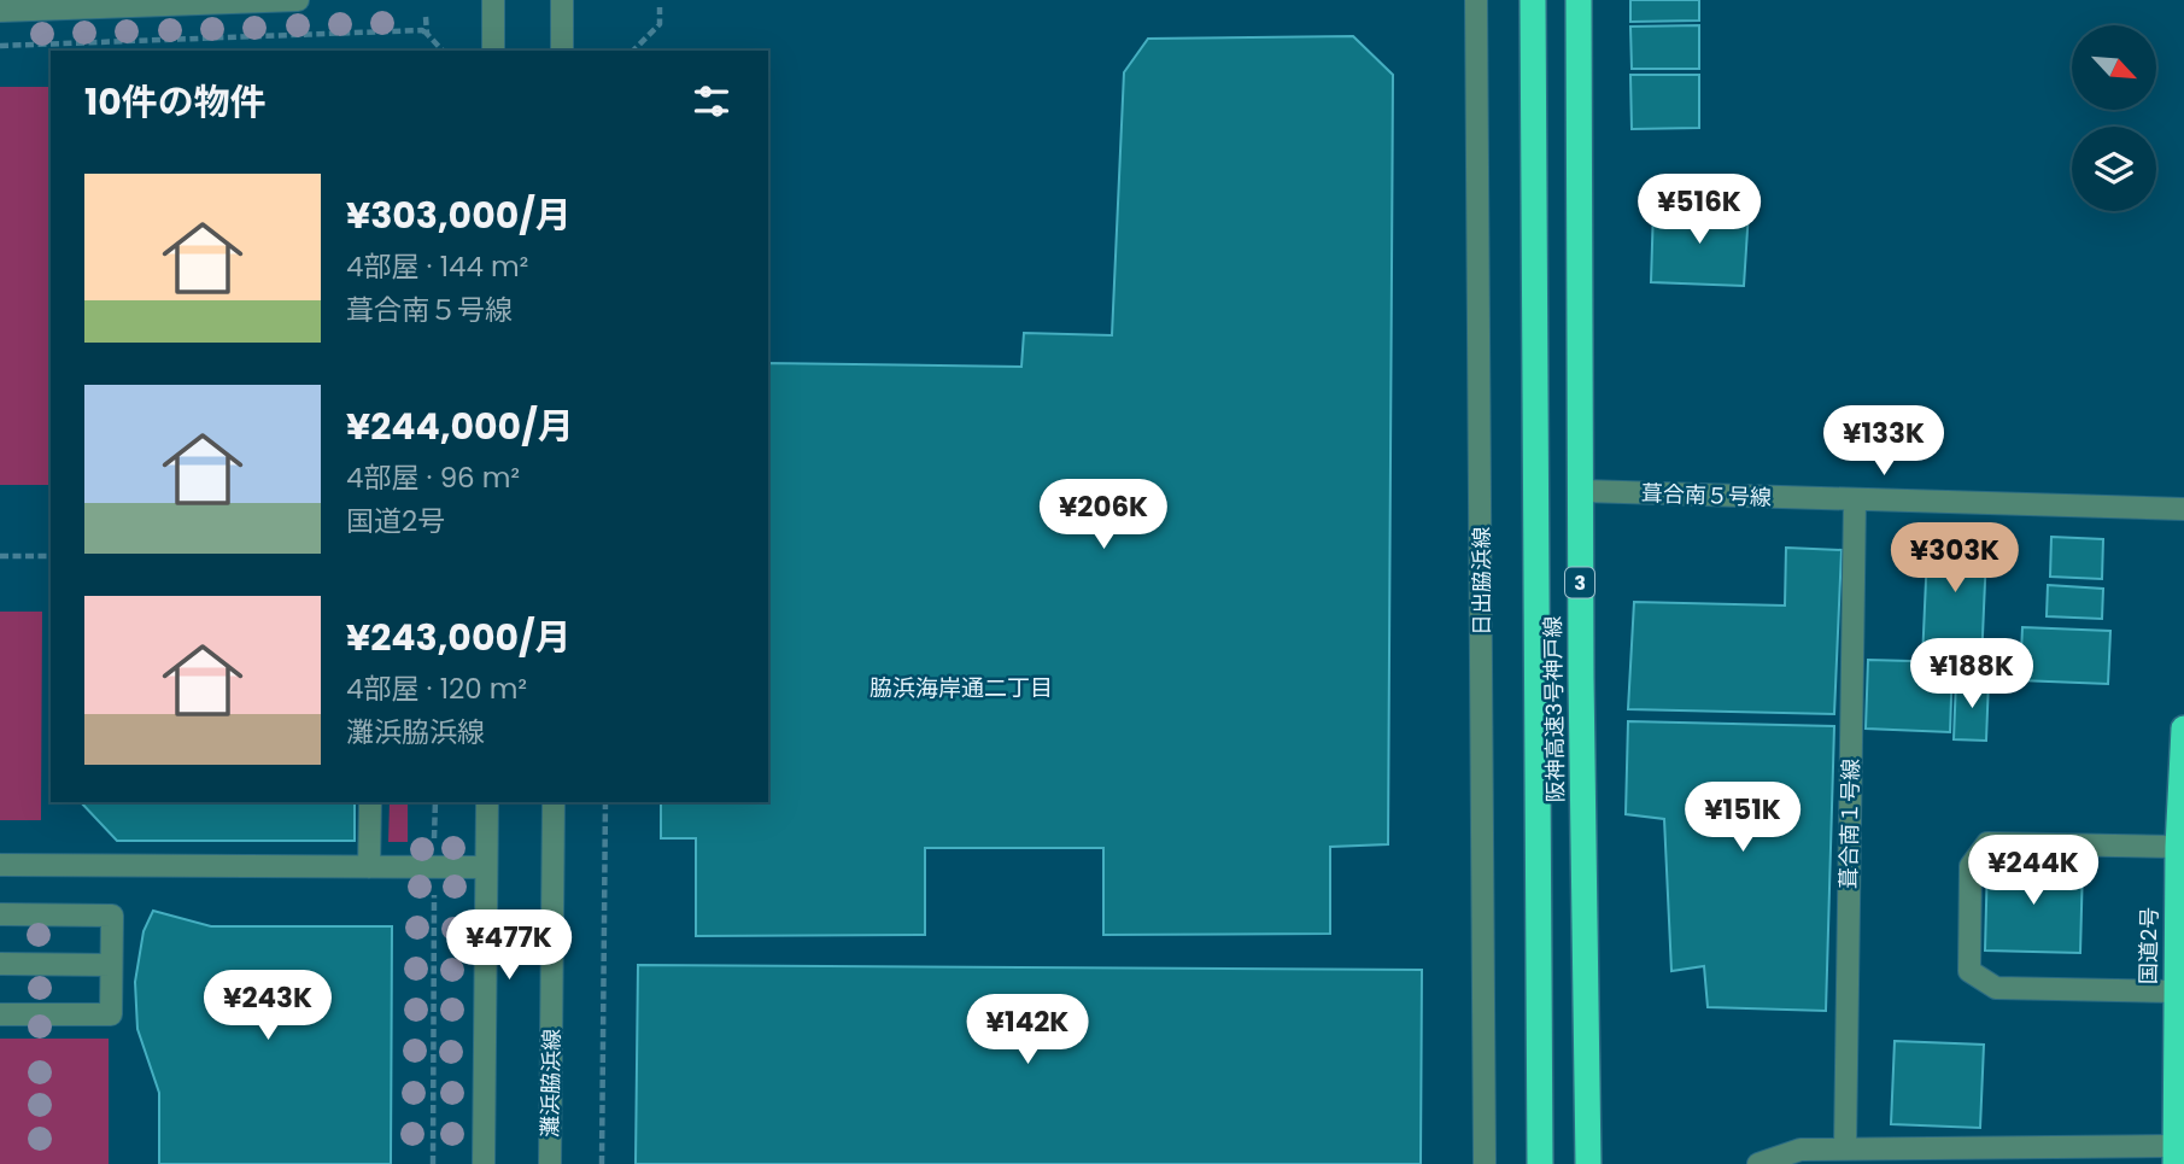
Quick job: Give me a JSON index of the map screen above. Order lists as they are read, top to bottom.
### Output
{
  "streets": {
    "highway": ["3", "阪神高速3号神戸線", "国道2号"],
    "street": [
      "葺合南５号線",
      "日出脇浜線",
      "葺合南１号線",
      "灘浜脇浜線"
    ]
  },
  "crossings": [
    ["葺合南５号線", "葺合南１号線"]
  ],
  "districts": ["脇浜海岸通二丁目"],
  "north": "bottom right",
  "page": {
    "heading": "10件の物件",
    "list": [
      {
        "name": "¥303,000/月",
        "note": "4部屋 · 144 m² · 葺合南５号線"
      },
      {
        "name": "¥244,000/月",
        "note": "4部屋 · 96 m² · 国道2号"
      },
      {
        "name": "¥243,000/月",
        "note": "4部屋 · 120 m² · 灘浜脇浜線"
      }
    ],
    "price": [
      "¥516K",
      "¥133K",
      "¥206K",
      "¥303K",
      "¥188K",
      "¥151K",
      "¥244K",
      "¥477K",
      "¥243K",
      "¥142K"
    ]
  }
}
